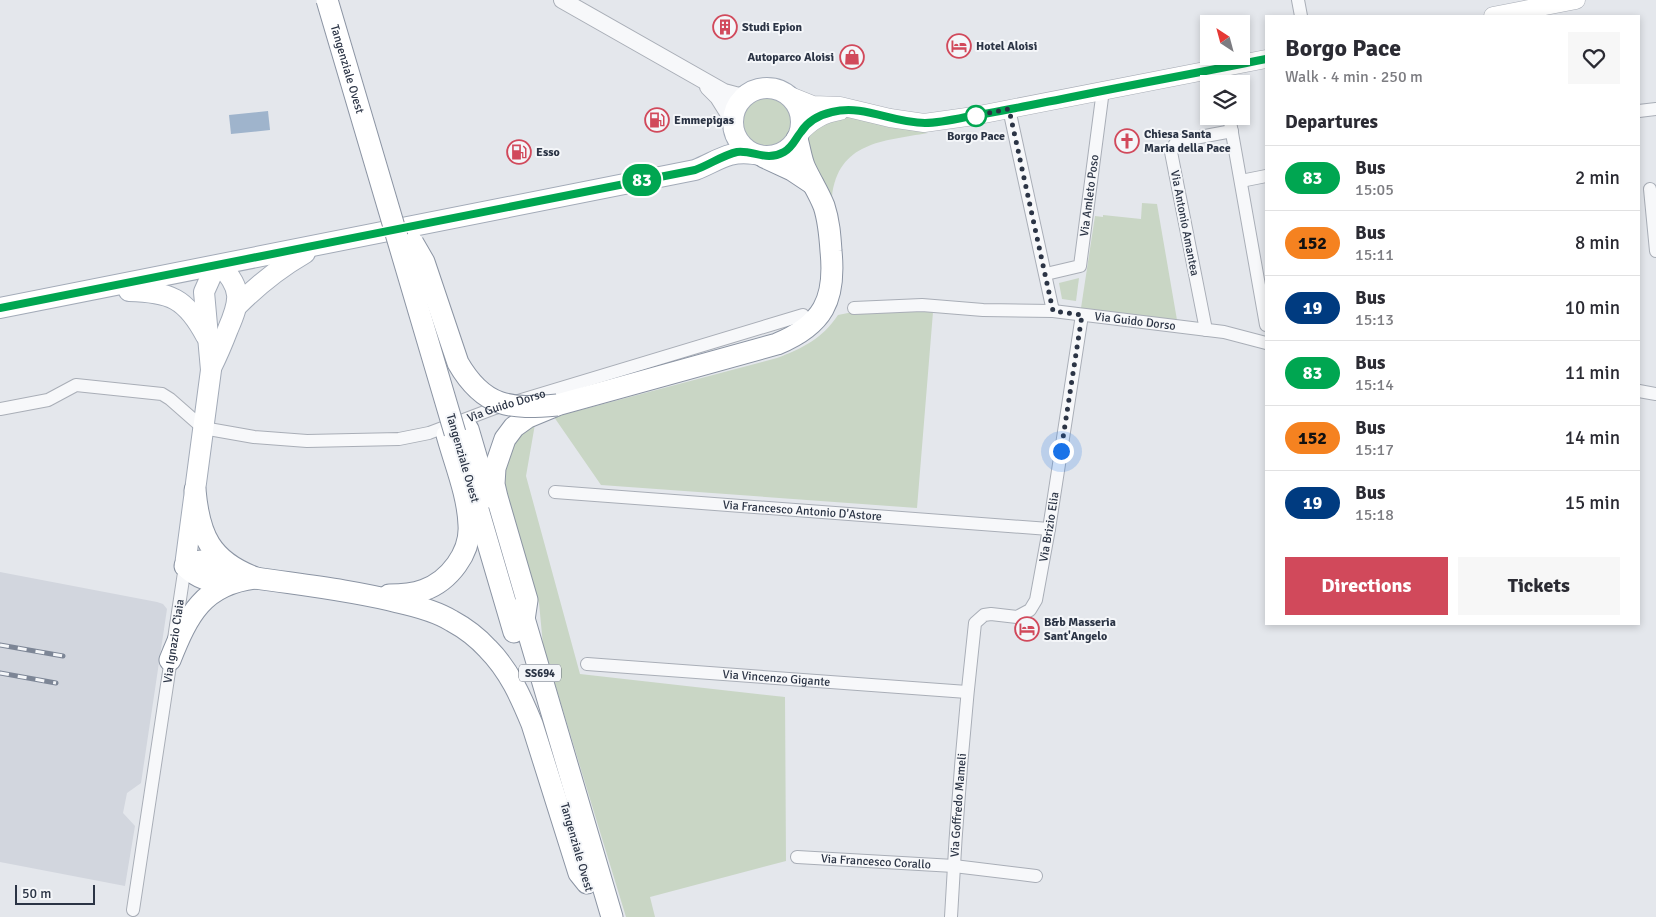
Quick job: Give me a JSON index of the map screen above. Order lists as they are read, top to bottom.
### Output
{
  "streets": {
    "highway": ["Tangenziale Ovest", "SS694"],
    "main road": ["Via Ignazio Ciaia"],
    "street": [
      "Via Amleto Poso",
      "Via Antonio Amantea",
      "Via Guido Dorso",
      "Via Francesco Antonio D'Astore",
      "Via Brizio Elia",
      "Via Vincenzo Gigante",
      "Via Goffredo Mameli",
      "Via Francesco Corallo"
    ]
  },
  "crossings": [
    ["Via Antonio Amantea", "Via Guido Dorso"],
    ["Via Guido Dorso", "Via Brizio Elia"],
    ["Via Guido Dorso", "Via Ignazio Ciaia"],
    ["Via Francesco Antonio D'Astore", "Via Brizio Elia"],
    ["Via Brizio Elia", "Via Vincenzo Gigante"],
    ["Via Brizio Elia", "Via Goffredo Mameli"],
    ["Via Vincenzo Gigante", "Via Goffredo Mameli"],
    ["Via Goffredo Mameli", "Via Francesco Corallo"]
  ],
  "places": {
    "building": ["Studi Epion"],
    "hotel": ["Hotel Aloisi", "B&b Masseria Sant'Angelo"],
    "shop": ["Autoparco Aloisi"],
    "other": ["Borgo Pace"],
    "fuel station": ["Emmepigas", "Esso"],
    "church": ["Chiesa Santa Maria della Pace"]
  },
  "lines": ["bus line 83"],
  "scale_bar": "50 m",
  "north": "top left",
  "page": {
    "on_map": "83",
    "heading": [
      ["Borgo Pace", "Walk · 4 min · 250 m"],
      "Departures"
    ],
    "list": [
      {
        "mark": "83",
        "name": "Bus",
        "note": "15:05",
        "value": "2 min"
      },
      {
        "mark": "152",
        "name": "Bus",
        "note": "15:11",
        "value": "8 min"
      },
      {
        "mark": "19",
        "name": "Bus",
        "note": "15:13",
        "value": "10 min"
      },
      {
        "mark": "83",
        "name": "Bus",
        "note": "15:14",
        "value": "11 min"
      },
      {
        "mark": "152",
        "name": "Bus",
        "note": "15:17",
        "value": "14 min"
      },
      {
        "mark": "19",
        "name": "Bus",
        "note": "15:18",
        "value": "15 min"
      }
    ],
    "buttons": ["Directions", "Tickets"],
    "scale": "50 m"
  }
}
